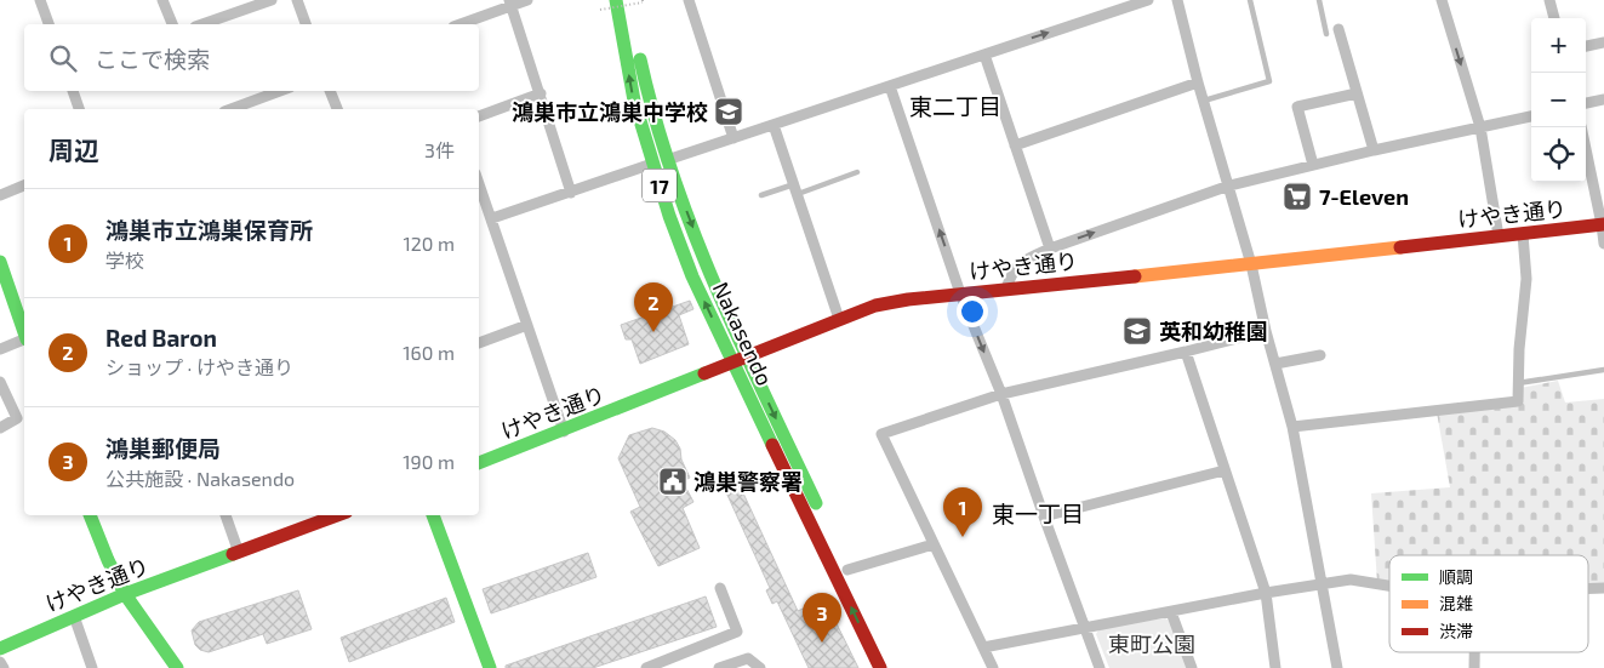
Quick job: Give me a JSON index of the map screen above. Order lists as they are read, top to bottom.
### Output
{
  "streets": {
    "main road": ["17", "けやき通り", "Nakasendo"]
  },
  "crossings": [
    ["けやき通り", "Nakasendo"]
  ],
  "districts": ["東二丁目", "東一丁目"],
  "parks": ["東町公園"],
  "places": {
    "school or university": ["鴻巣市立鴻巣中学校", "英和幼稚園"],
    "supermarket": ["7-Eleven"],
    "public building": ["鴻巣警察署"]
  },
  "legend": ["順調", "混雑", "渋滞"],
  "page": {
    "map_buttons": ["+", "−"],
    "search": "ここで検索",
    "heading": ["周辺", "3件"],
    "list": [
      {
        "mark": "1",
        "name": "鴻巣市立鴻巣保育所",
        "note": "学校",
        "value": "120 m"
      },
      {
        "mark": "2",
        "name": "Red Baron",
        "note": "ショップ · けやき通り",
        "value": "160 m"
      },
      {
        "mark": "3",
        "name": "鴻巣郵便局",
        "note": "公共施設 · Nakasendo",
        "value": "190 m"
      }
    ],
    "pins": ["2", "1", "3"]
  }
}
